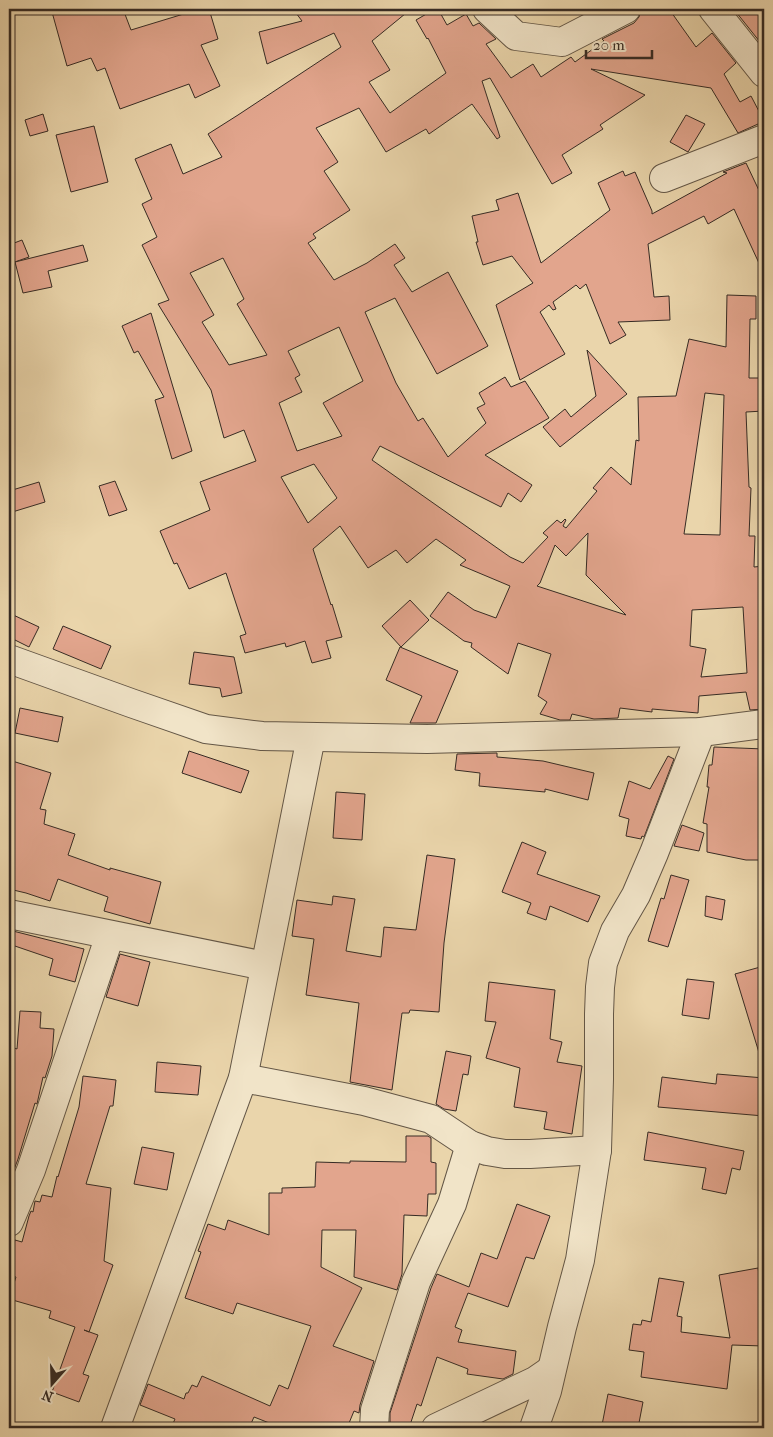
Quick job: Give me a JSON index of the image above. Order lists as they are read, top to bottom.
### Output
{
  "scale_bar": "20 m",
  "north": "bottom"
}
